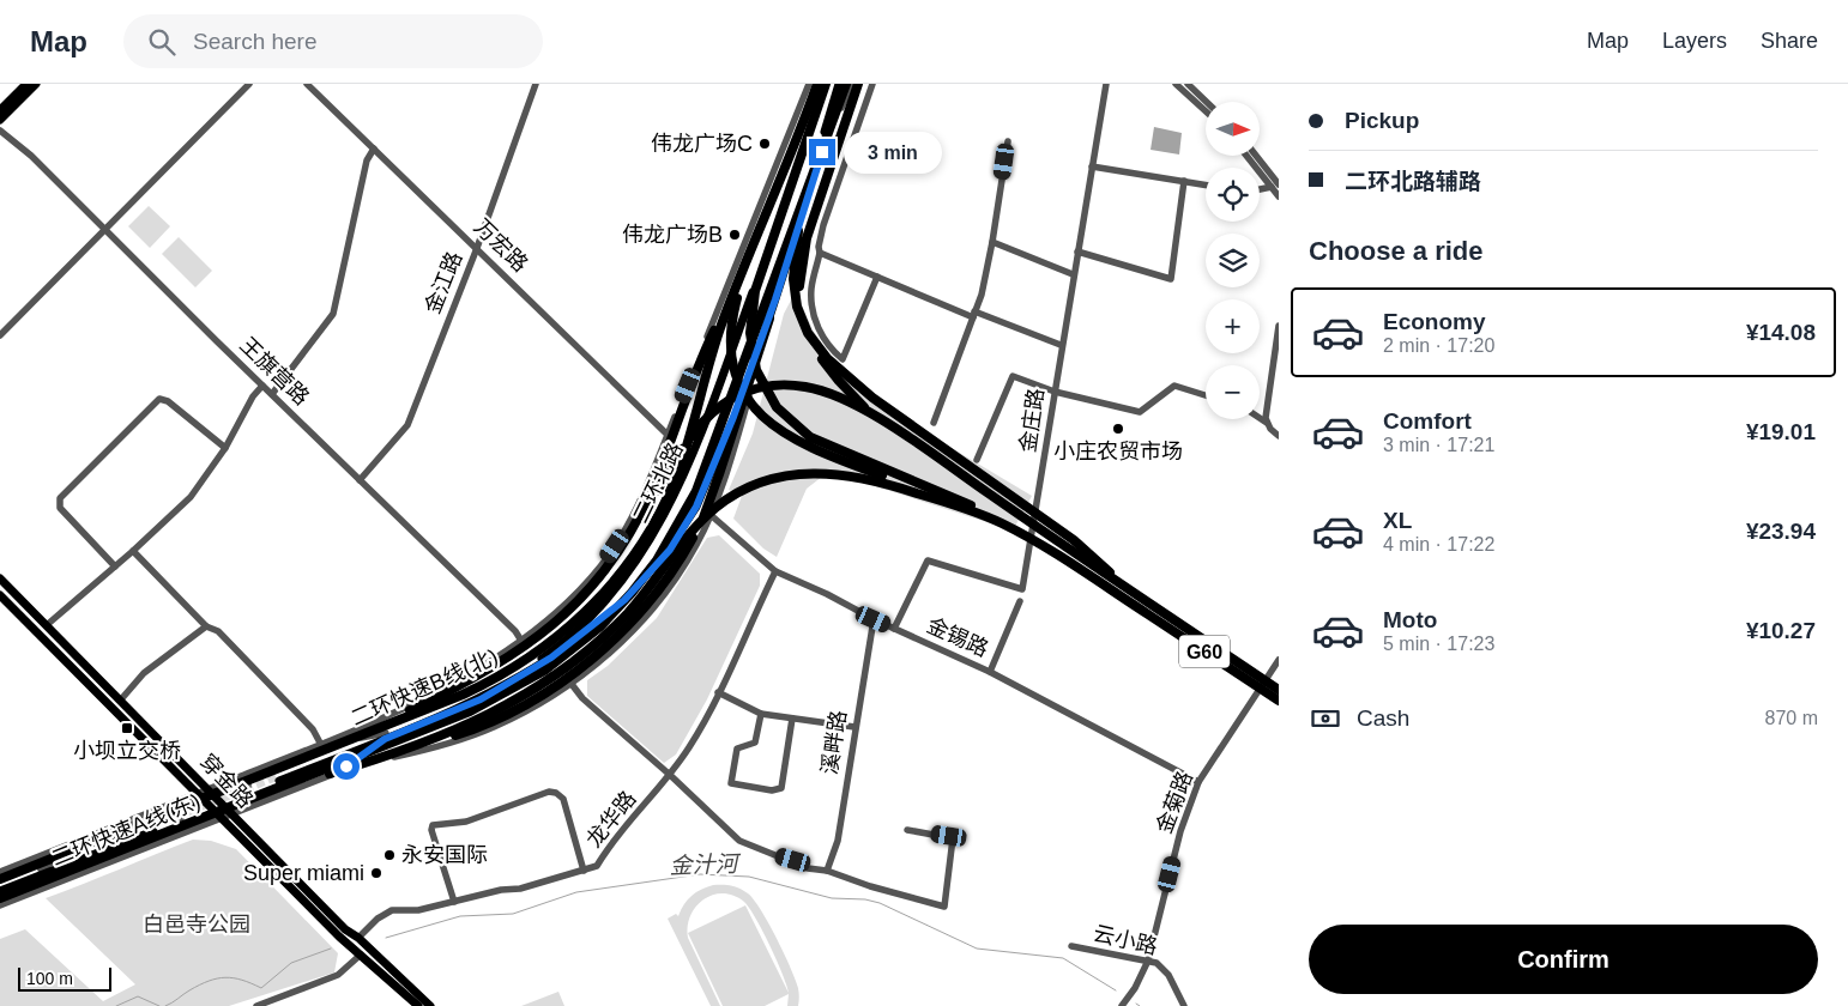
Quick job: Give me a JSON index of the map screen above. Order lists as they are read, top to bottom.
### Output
{
  "streets": {
    "highway": ["G60", "二环快速B线(北)", "二环快速A线(东)"],
    "main road": ["二环北路", "穿金路"],
    "street": [
      "万宏路",
      "金江路",
      "王旗营路",
      "金庄路",
      "金锡路",
      "溪畔路",
      "金菊路",
      "龙华路",
      "云小路"
    ]
  },
  "crossings": [
    ["万宏路", "金江路"],
    ["金江路", "王旗营路"],
    ["金庄路", "金锡路"],
    ["二环北路", "二环快速B线(北)"],
    ["金锡路", "溪畔路"],
    ["金锡路", "金菊路"],
    ["金锡路", "龙华路"],
    ["穿金路", "龙华路"],
    ["金菊路", "云小路"]
  ],
  "water": ["金汁河"],
  "parks": ["白邑寺公园"],
  "places": {
    "other": [
      "伟龙广场C",
      "伟龙广场B",
      "小庄农贸市场",
      "永安国际",
      "Super miami"
    ],
    "transit": ["小坝立交桥"]
  },
  "scale_bar": "100 m",
  "north": "right",
  "page": {
    "header": "Map",
    "search": "Search here",
    "nav": ["Map", "Layers", "Share"],
    "banner": ["Pickup", "二环北路辅路"],
    "map_buttons": ["+", "−"],
    "bubble": "3 min",
    "heading": "Choose a ride",
    "list": [
      {
        "name": "Economy",
        "note": "2 min · 17:20",
        "value": "¥14.08"
      },
      {
        "name": "Comfort",
        "note": "3 min · 17:21",
        "value": "¥19.01"
      },
      {
        "name": "XL",
        "note": "4 min · 17:22",
        "value": "¥23.94"
      },
      {
        "name": "Moto",
        "note": "5 min · 17:23",
        "value": "¥10.27"
      }
    ],
    "pay": ["Cash", "870 m"],
    "buttons": "Confirm",
    "scale": "100 m"
  }
}
